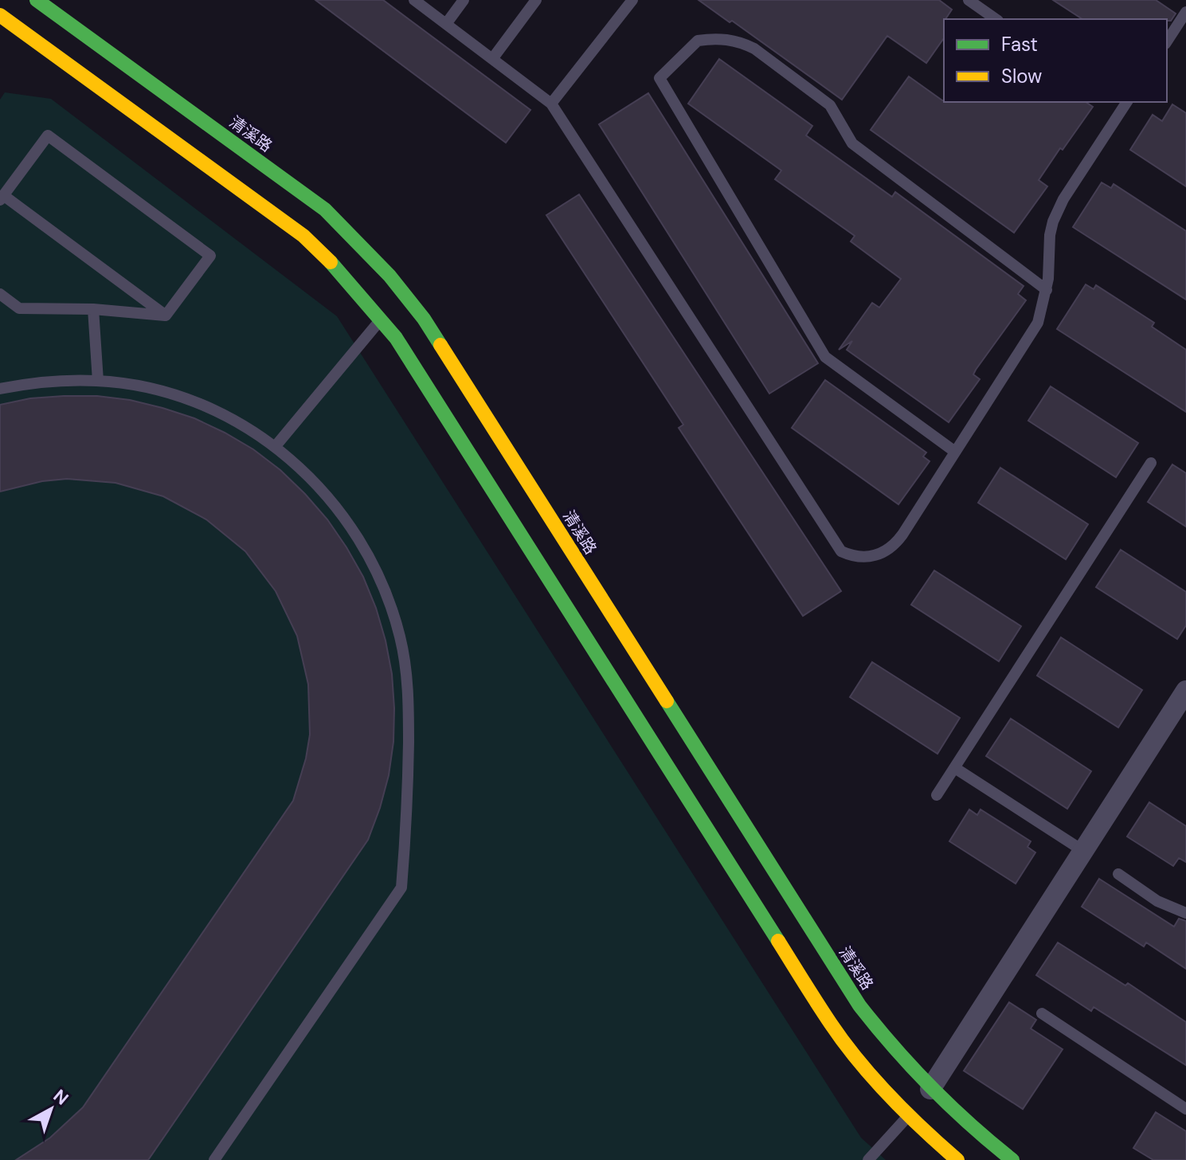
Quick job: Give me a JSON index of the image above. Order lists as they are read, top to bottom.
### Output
{
  "streets": {
    "street": ["清溪路"]
  },
  "legend": ["Fast", "Slow"],
  "north": "top right"
}
